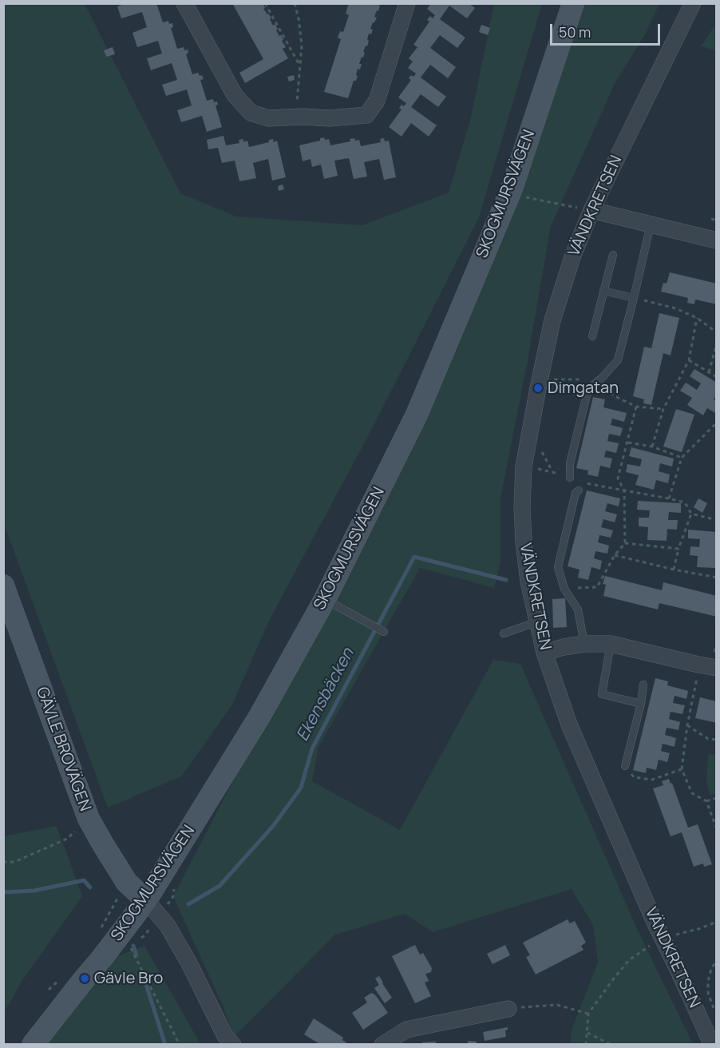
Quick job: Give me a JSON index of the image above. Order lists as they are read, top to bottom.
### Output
{
  "streets": {
    "street": ["SKOGMURSVÄGEN", "VÄNDKRETSEN", "GÄVLE BROVÄGEN"]
  },
  "crossings": [
    ["SKOGMURSVÄGEN", "GÄVLE BROVÄGEN"]
  ],
  "water": ["Ekensbäcken"],
  "places": ["Dimgatan", "Gävle Bro"],
  "scale_bar": "50 m"
}
